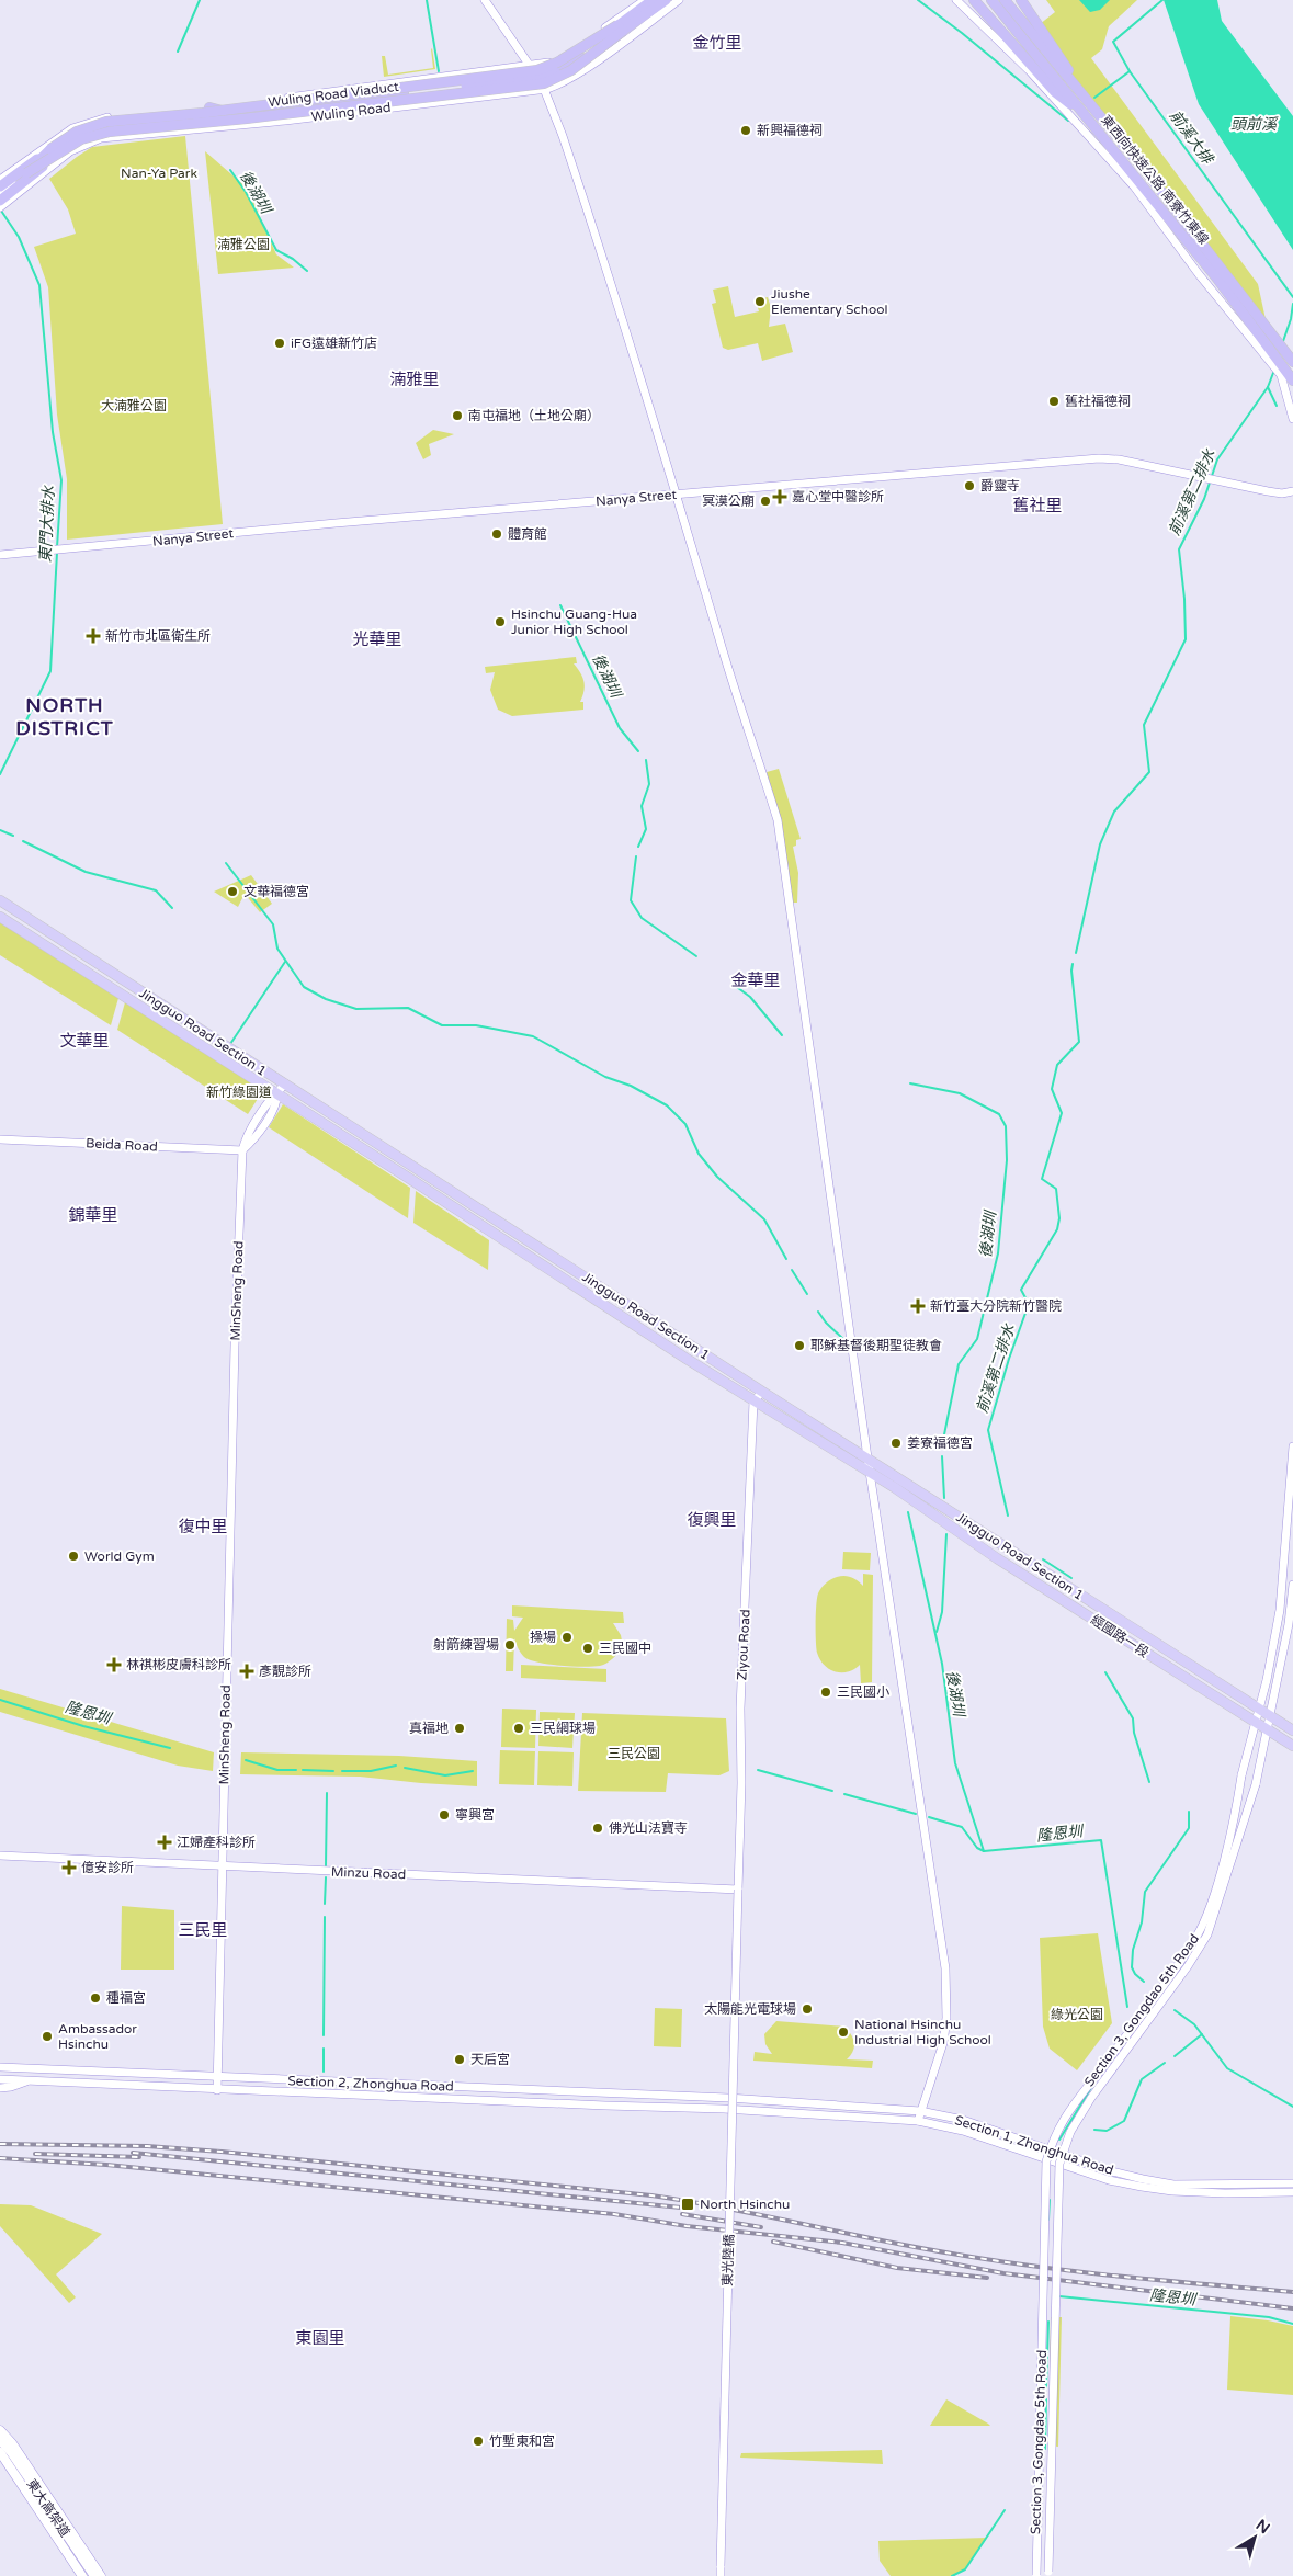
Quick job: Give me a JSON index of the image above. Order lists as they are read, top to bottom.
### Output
{
  "streets": {
    "highway": ["Wuling Road Viaduct", "東西向快速公路 南寮竹東線"],
    "main road": ["Jingguo Road Section 1", "經國路一段", "東大高架道"],
    "street": [
      "Wuling Road",
      "Nanya Street",
      "Beida Road",
      "MinSheng Road",
      "Ziyou Road",
      "Minzu Road",
      "Section 3, Gongdao 5th Road",
      "Section 2, Zhonghua Road",
      "Section 1, Zhonghua Road",
      "東光陸橋"
    ]
  },
  "crossings": [
    ["Wuling Road Viaduct", "Wuling Road"],
    ["Jingguo Road Section 1", "經國路一段"],
    ["Jingguo Road Section 1", "Ziyou Road"],
    ["Jingguo Road Section 1", "Section 3, Gongdao 5th Road"],
    ["Beida Road", "MinSheng Road"],
    ["MinSheng Road", "Minzu Road"],
    ["MinSheng Road", "Section 2, Zhonghua Road"],
    ["經國路一段", "Ziyou Road"],
    ["經國路一段", "Section 3, Gongdao 5th Road"],
    ["Ziyou Road", "Minzu Road"],
    ["Ziyou Road", "東光陸橋"],
    ["Minzu Road", "東光陸橋"],
    ["Section 2, Zhonghua Road", "Section 1, Zhonghua Road"]
  ],
  "districts": [
    "金竹里",
    "湳雅里",
    "舊社里",
    "光華里",
    "NORTH DISTRICT",
    "金華里",
    "文華里",
    "錦華里",
    "復興里",
    "復中里",
    "三民里",
    "東園里"
  ],
  "water": [
    "頭前溪",
    "前溪大排",
    "後湖圳",
    "前溪第二排水",
    "東門大排水",
    "隆恩圳"
  ],
  "parks": [
    "Nan-Ya Park",
    "湳雅公園",
    "大湳雅公園",
    "新竹綠園道",
    "三民公園",
    "綠光公園"
  ],
  "places": {
    "other": [
      "新興福德祠",
      "Jiushe Elementary School",
      "iFG遠雄新竹店",
      "舊社福德祠",
      "南屯福地（土地公廟）",
      "爵靈寺",
      "冥漠公廟",
      "體育館",
      "Hsinchu Guang-Hua Junior High School",
      "文華福德宮",
      "耶穌基督後期聖徒教會",
      "姜寮福德宮",
      "World Gym",
      "操場",
      "射箭練習場",
      "三民國中",
      "三民國小",
      "真福地",
      "三民網球場",
      "寧興宮",
      "佛光山法寶寺",
      "種福宮",
      "太陽能光電球場",
      "National Hsinchu Industrial High School",
      "Ambassador Hsinchu",
      "天后宮",
      "竹塹東和宮"
    ],
    "health": [
      "嘉心堂中醫診所",
      "新竹市北區衛生所",
      "新竹臺大分院新竹醫院",
      "林祺彬皮膚科診所",
      "彥靚診所",
      "江婦產科診所",
      "億安診所"
    ],
    "transit": ["North Hsinchu"]
  },
  "north": "top right"
}
